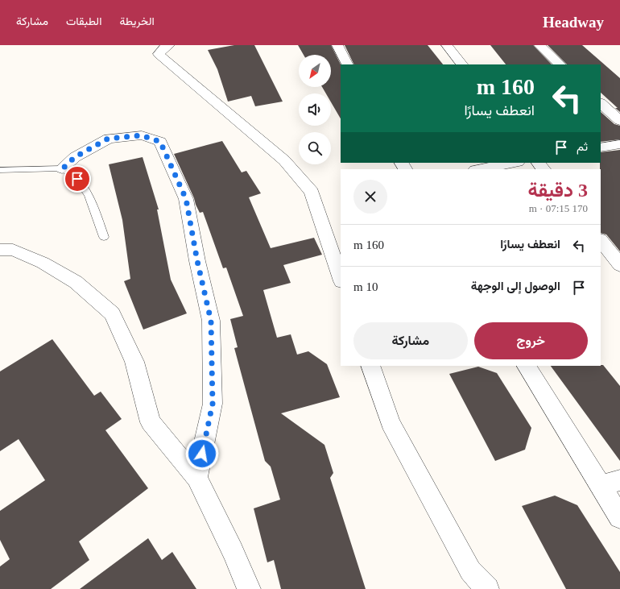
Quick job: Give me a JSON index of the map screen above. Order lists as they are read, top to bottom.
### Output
{
  "north": "bottom left",
  "page": {
    "header": "Headway",
    "nav": ["الخريطة", "الطبقات", "مشاركة"],
    "turn": ["160 m", "انعطف يسارًا"],
    "then": "ثم",
    "heading": ["3 دقيقة", "170 m · 07:15"],
    "list": [
      {
        "name": "انعطف يسارًا",
        "value": "160 m"
      },
      {
        "name": "الوصول إلى الوجهة",
        "value": "10 m"
      }
    ],
    "buttons": ["خروج", "مشاركة"]
  }
}
